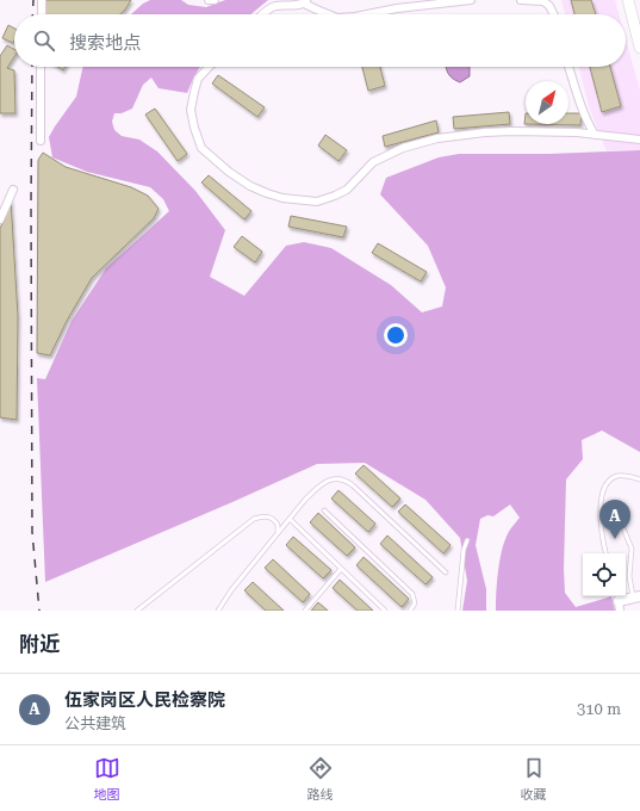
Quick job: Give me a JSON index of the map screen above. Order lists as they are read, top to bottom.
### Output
{
  "north": "top right",
  "page": {
    "search": "搜索地点",
    "pins": "A",
    "heading": "附近",
    "list": [
      {
        "mark": "A",
        "name": "伍家岗区人民检察院",
        "note": "公共建筑",
        "value": "310 m"
      }
    ],
    "nav": ["地图", "路线", "收藏"]
  }
}
